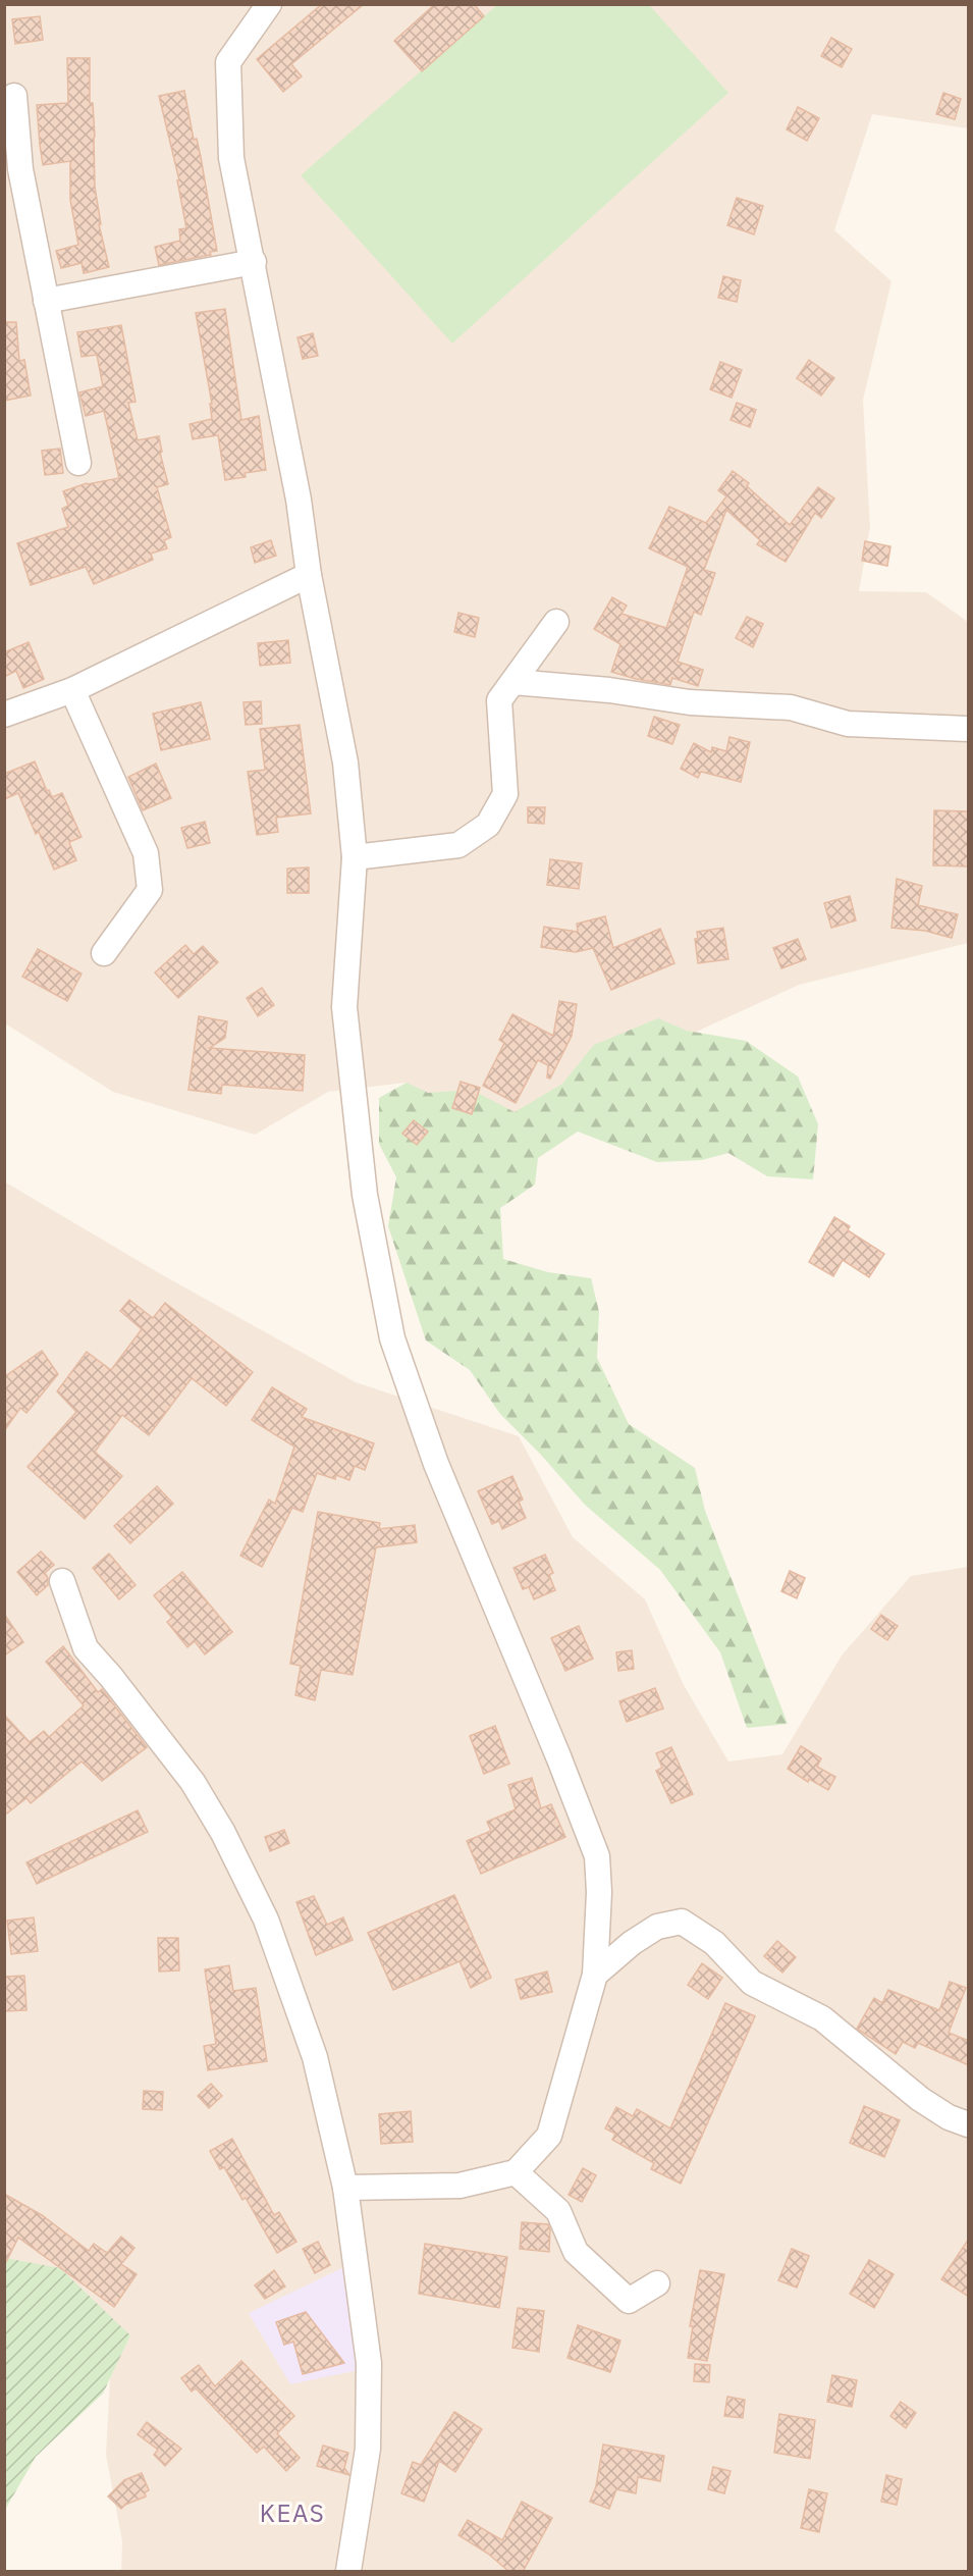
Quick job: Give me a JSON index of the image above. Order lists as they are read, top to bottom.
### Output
{
  "districts": ["KEAS"]
}
